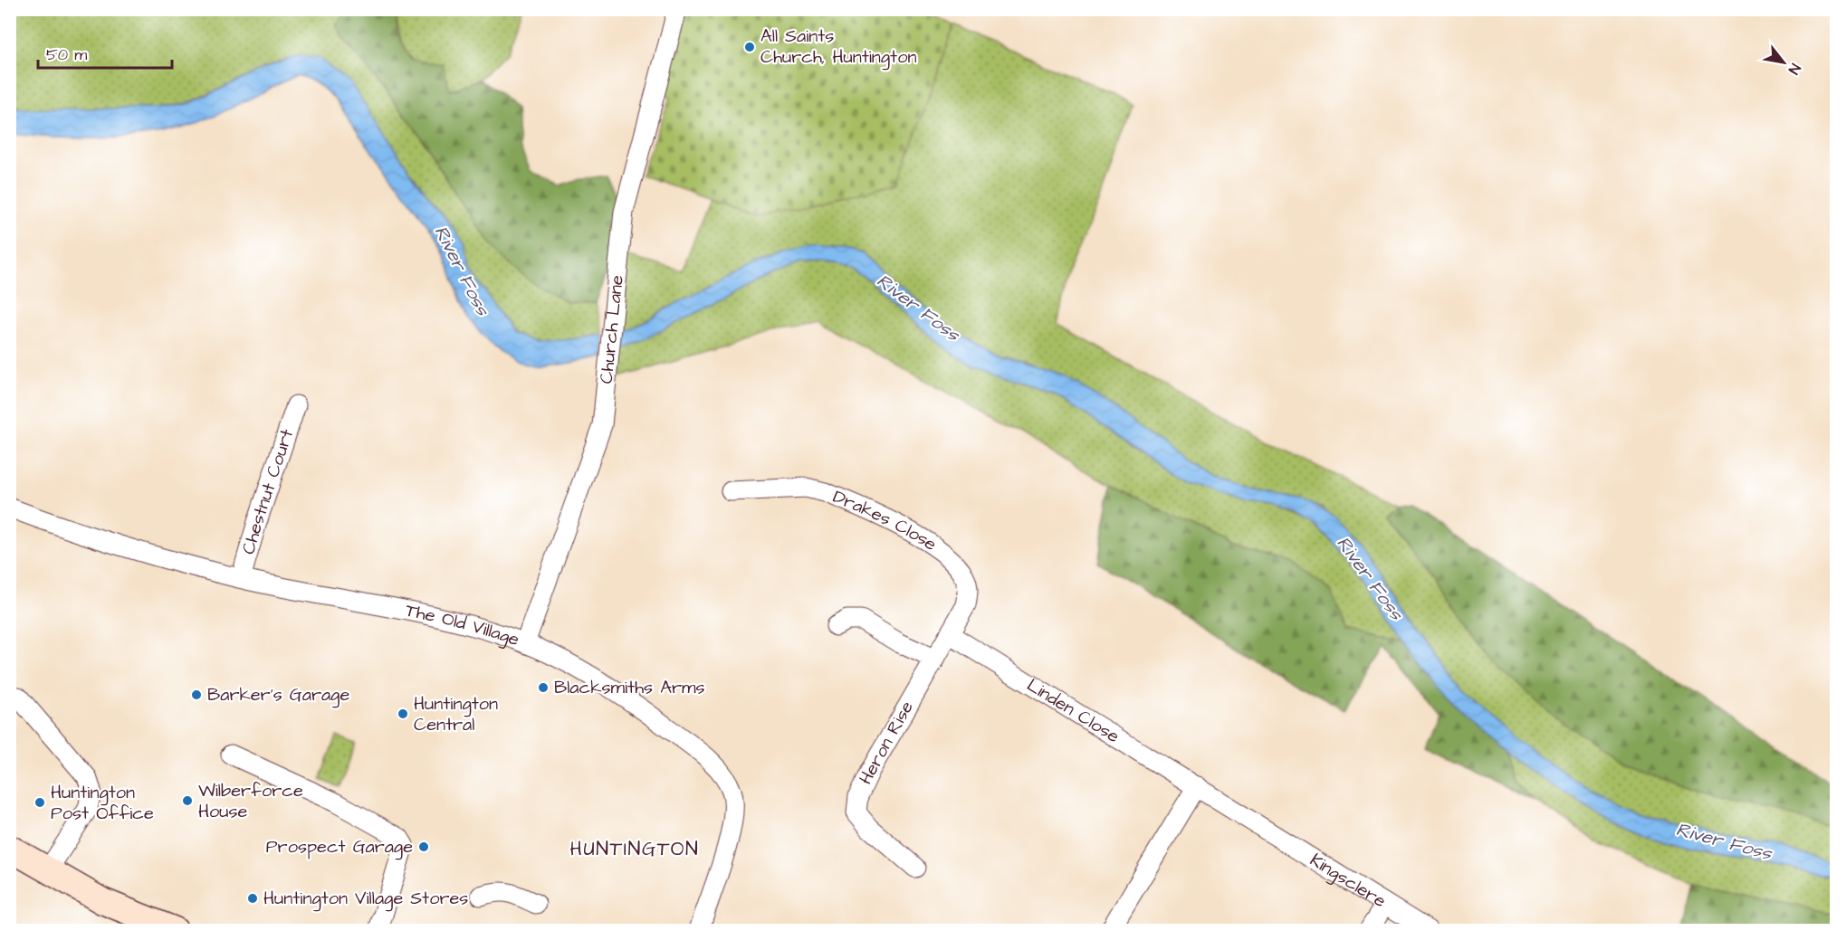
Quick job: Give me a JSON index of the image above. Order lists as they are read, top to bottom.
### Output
{
  "streets": {
    "street": [
      "Church Lane",
      "Chestnut Court",
      "Drakes Close",
      "The Old Village",
      "Linden Close",
      "Heron Rise",
      "Kingsclere"
    ]
  },
  "crossings": [
    ["Church Lane", "The Old Village"],
    ["Chestnut Court", "The Old Village"],
    ["Drakes Close", "Linden Close"],
    ["Drakes Close", "Heron Rise"],
    ["Linden Close", "Heron Rise"],
    ["Linden Close", "Kingsclere"]
  ],
  "districts": ["HUNTINGTON"],
  "water": ["River Foss"],
  "places": [
    "All Saints Church, Huntington",
    "Blacksmiths Arms",
    "Barker's Garage",
    "Huntington Central",
    "Wilberforce House",
    "Huntington Post Office",
    "Prospect Garage",
    "Huntington Village Stores"
  ],
  "scale_bar": "50 m",
  "north": "bottom right"
}
